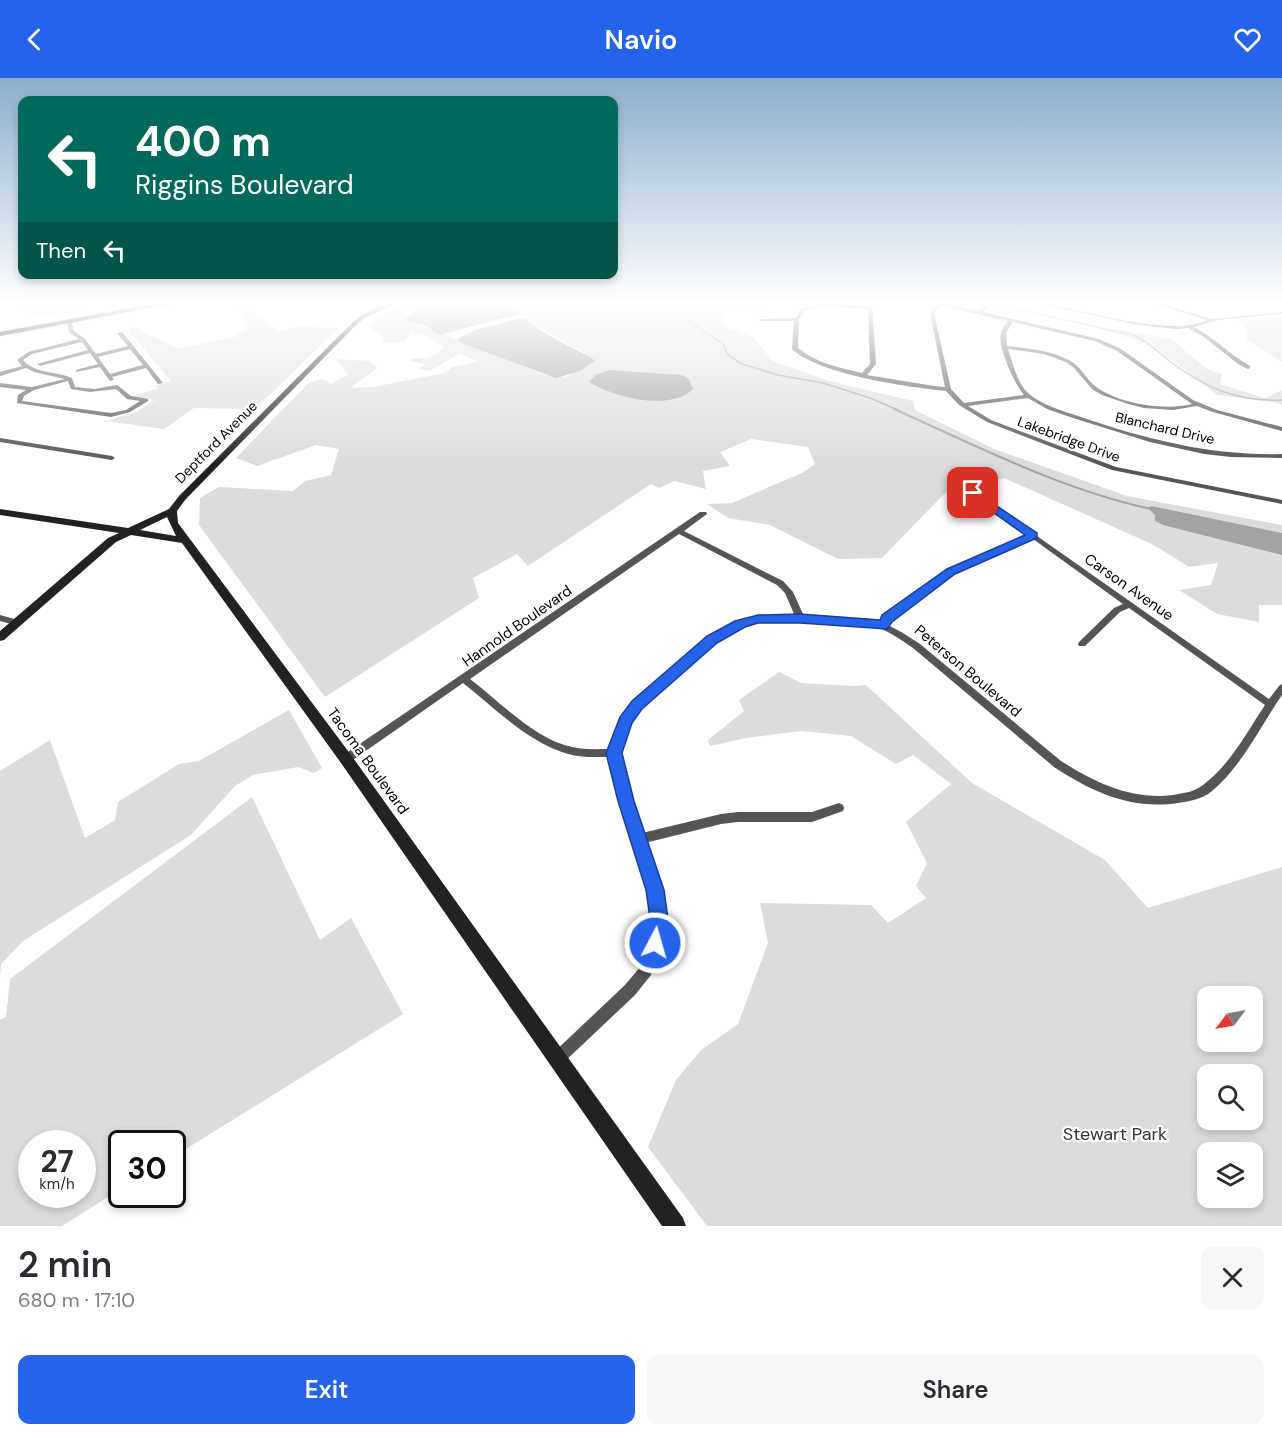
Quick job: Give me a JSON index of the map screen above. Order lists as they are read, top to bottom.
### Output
{
  "streets": {
    "street": [
      "Blanchard Drive",
      "Lakebridge Drive",
      "Deptford Avenue",
      "Carson Avenue",
      "Hannold Boulevard",
      "Peterson Boulevard",
      "Tacoma Boulevard"
    ]
  },
  "crossings": [
    ["Carson Avenue", "Peterson Boulevard"],
    ["Hannold Boulevard", "Tacoma Boulevard"]
  ],
  "parks": ["Stewart Park"],
  "north": "bottom left",
  "page": {
    "header": "Navio",
    "turn": ["400 m", "Riggins Boulevard"],
    "then": "Then",
    "speed": "27 km/h",
    "limit": "30",
    "heading": ["2 min", "680 m · 17:10"],
    "buttons": ["Exit", "Share"]
  }
}
